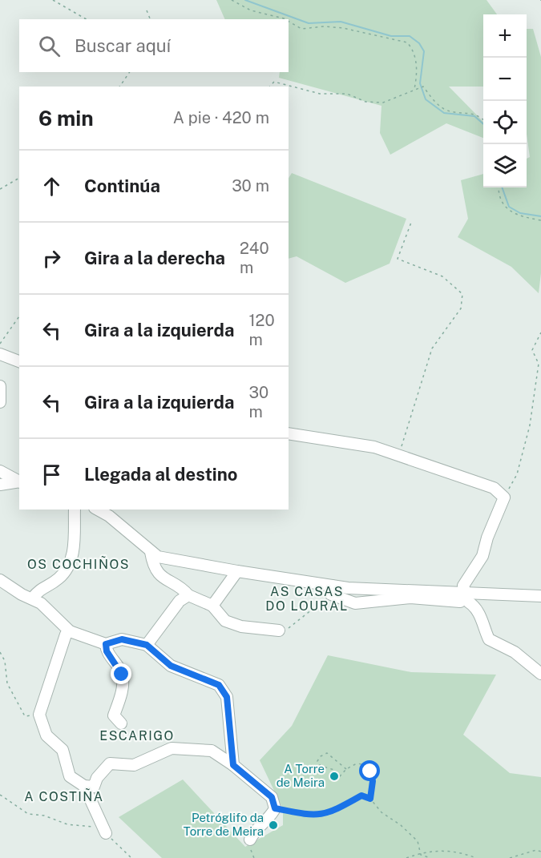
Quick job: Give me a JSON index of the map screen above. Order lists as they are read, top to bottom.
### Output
{
  "districts": [
    "OS COCHIÑOS",
    "AS CASAS DO LOURAL",
    "ESCARIGO",
    "A COSTIÑA"
  ],
  "places": ["A Torre de Meira", "Petróglifo da Torre de Meira"],
  "page": {
    "map_buttons": ["+", "−"],
    "search": "Buscar aquí",
    "heading": ["6 min", "A pie · 420 m"],
    "list": [
      ["Continúa", "30 m"],
      ["Gira a la derecha", "240 m"],
      ["Gira a la izquierda", "120 m"],
      ["Gira a la izquierda", "30 m"],
      "Llegada al destino"
    ]
  }
}
